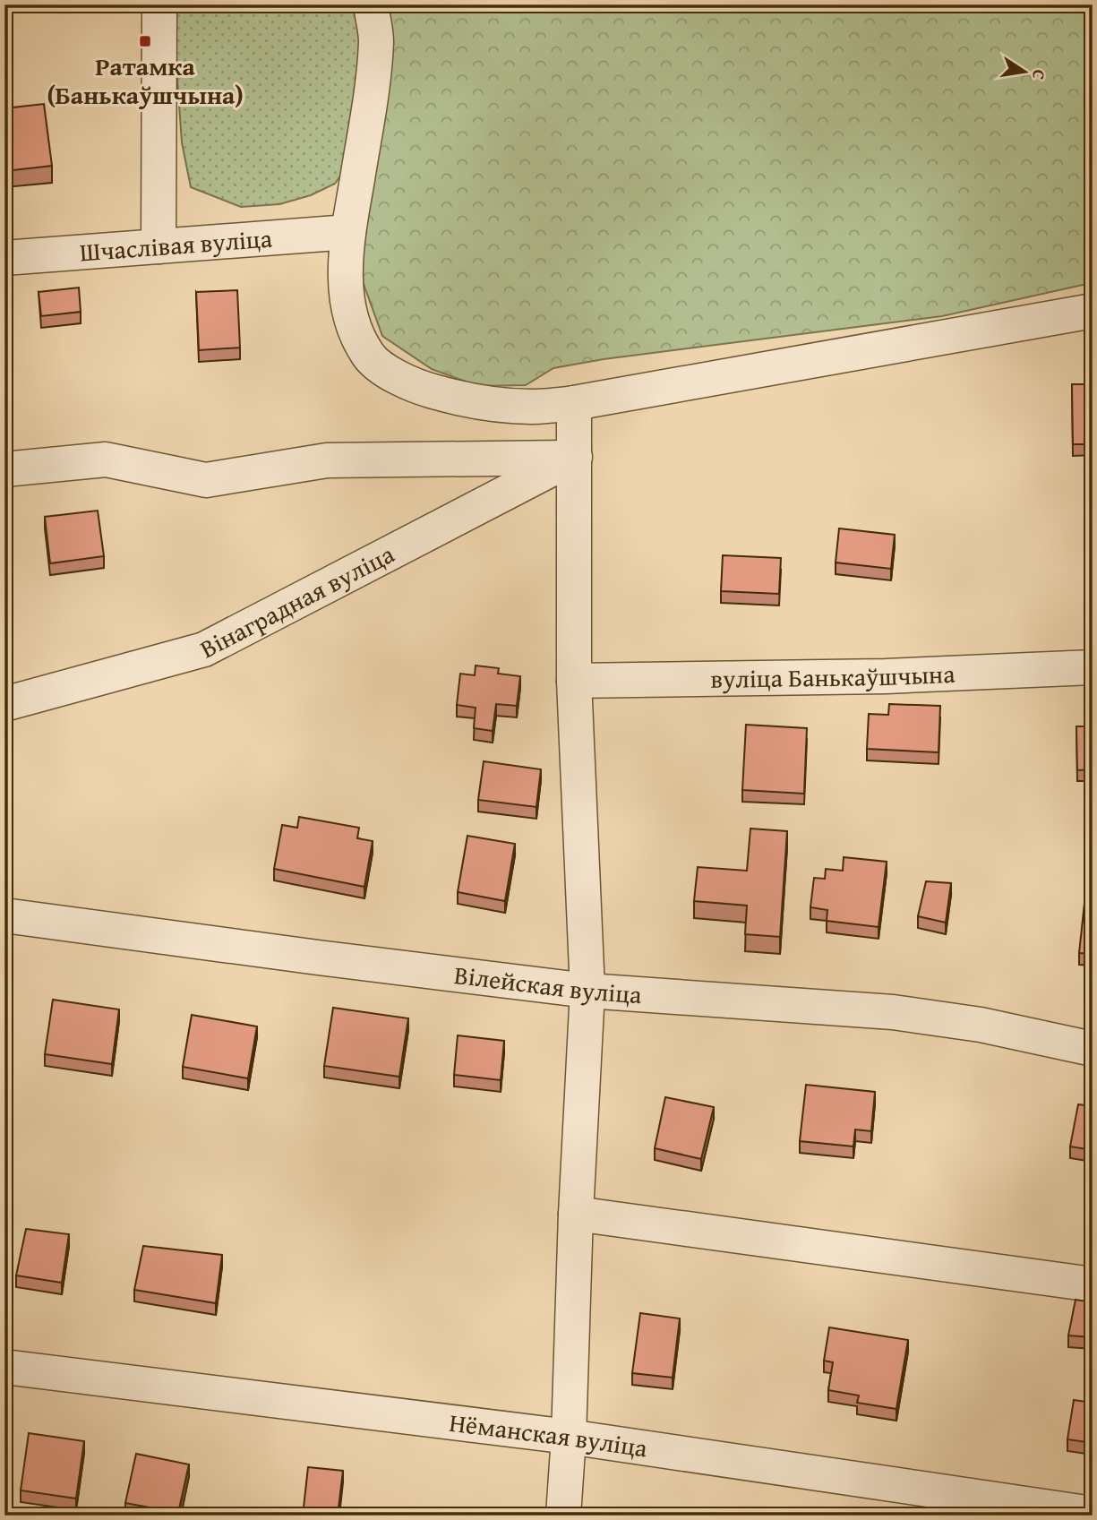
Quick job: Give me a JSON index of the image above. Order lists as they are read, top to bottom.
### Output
{
  "streets": {
    "street": [
      "Шчаслівая вуліца",
      "Вінаградная вуліца",
      "вуліца Банькаўшчына",
      "Вілейская вуліца",
      "Нёманская вуліца"
    ]
  },
  "places": {
    "transit": ["Ратамка (Банькаўшчына)"]
  },
  "north": "right"
}
